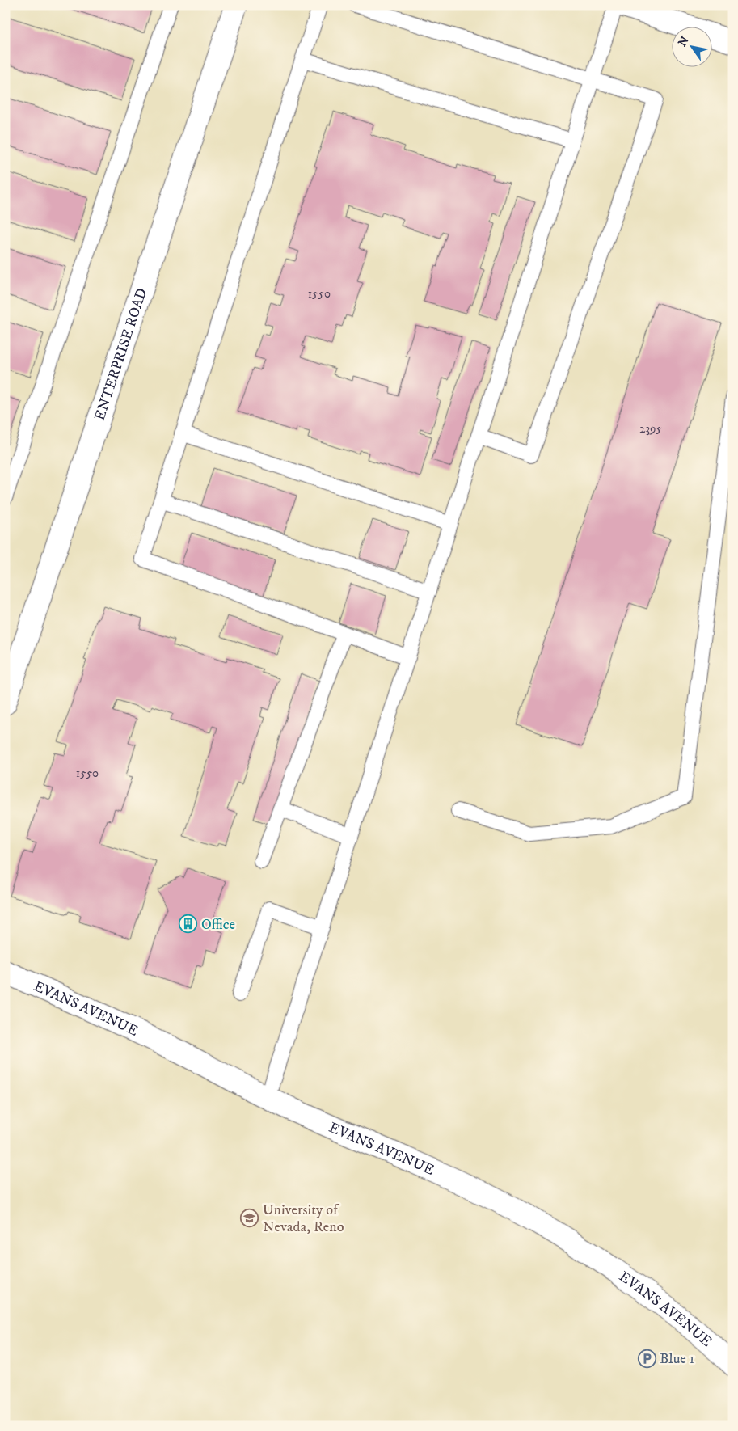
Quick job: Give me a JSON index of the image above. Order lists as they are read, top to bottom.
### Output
{
  "streets": {
    "street": ["ENTERPRISE ROAD", "EVANS AVENUE"]
  },
  "places": {
    "building": ["Office"],
    "school or university": ["University of Nevada, Reno"],
    "parking": ["Blue 1"]
  },
  "house_numbers": ["1550", "2395", "1550"],
  "north": "top left"
}
